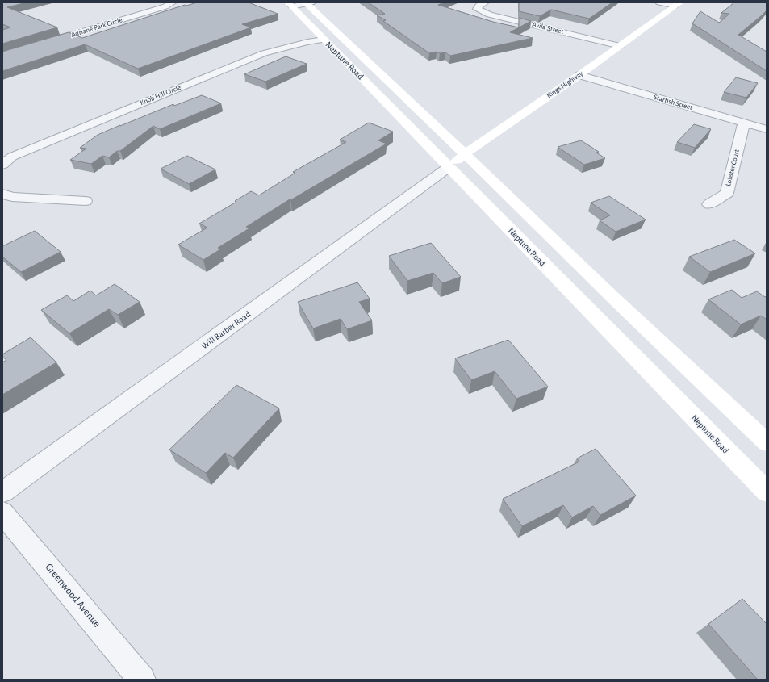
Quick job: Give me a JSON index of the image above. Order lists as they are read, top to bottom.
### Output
{
  "streets": {
    "main road": ["Neptune Road", "Kings Highway"],
    "street": [
      "Adriane Park Circle",
      "Avila Street",
      "Knob Hill Circle",
      "Starfish Street",
      "Lobster Court",
      "Will Barber Road",
      "Greenwood Avenue"
    ]
  },
  "crossings": [
    ["Avila Street", "Kings Highway"],
    ["Neptune Road", "Kings Highway"],
    ["Neptune Road", "Knob Hill Circle"],
    ["Neptune Road", "Will Barber Road"],
    ["Kings Highway", "Starfish Street"],
    ["Kings Highway", "Will Barber Road"],
    ["Starfish Street", "Lobster Court"]
  ]
}
